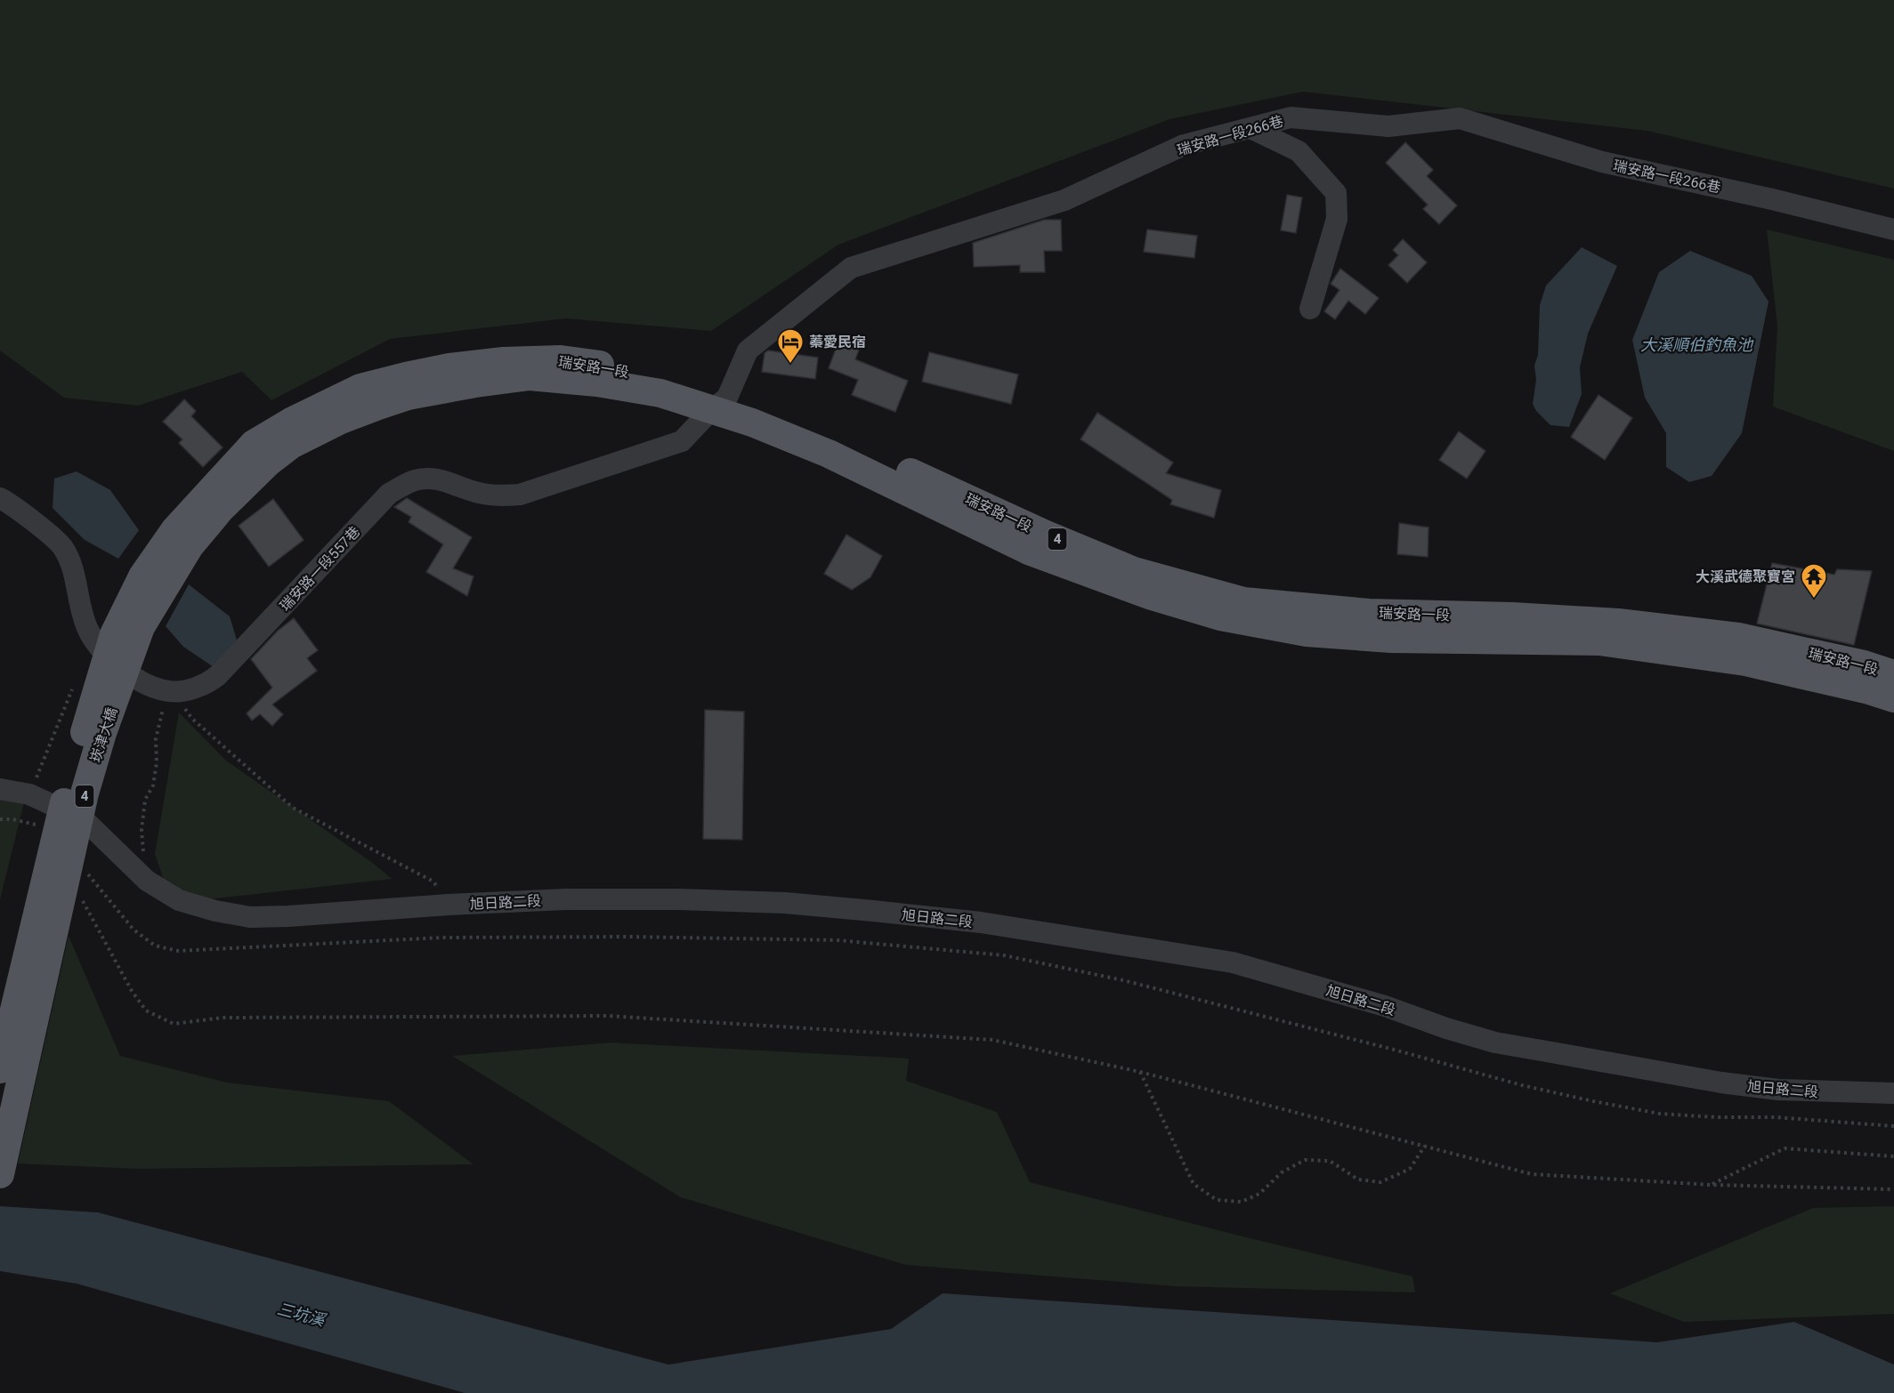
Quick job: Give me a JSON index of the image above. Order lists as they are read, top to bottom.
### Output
{
  "streets": {
    "main road": ["瑞安路一段", "4", "崁津大橋"],
    "street": ["瑞安路一段266巷", "瑞安路一段557巷", "旭日路二段"]
  },
  "crossings": [
    ["瑞安路一段266巷", "瑞安路一段"],
    ["瑞安路一段266巷", "瑞安路一段557巷"],
    ["瑞安路一段", "瑞安路一段557巷"],
    ["瑞安路一段", "崁津大橋"]
  ],
  "water": ["大溪順伯釣魚池", "三坑溪"],
  "places": {
    "hotel": ["蓁愛民宿"],
    "temple": ["大溪武德聚寶宮"]
  }
}
